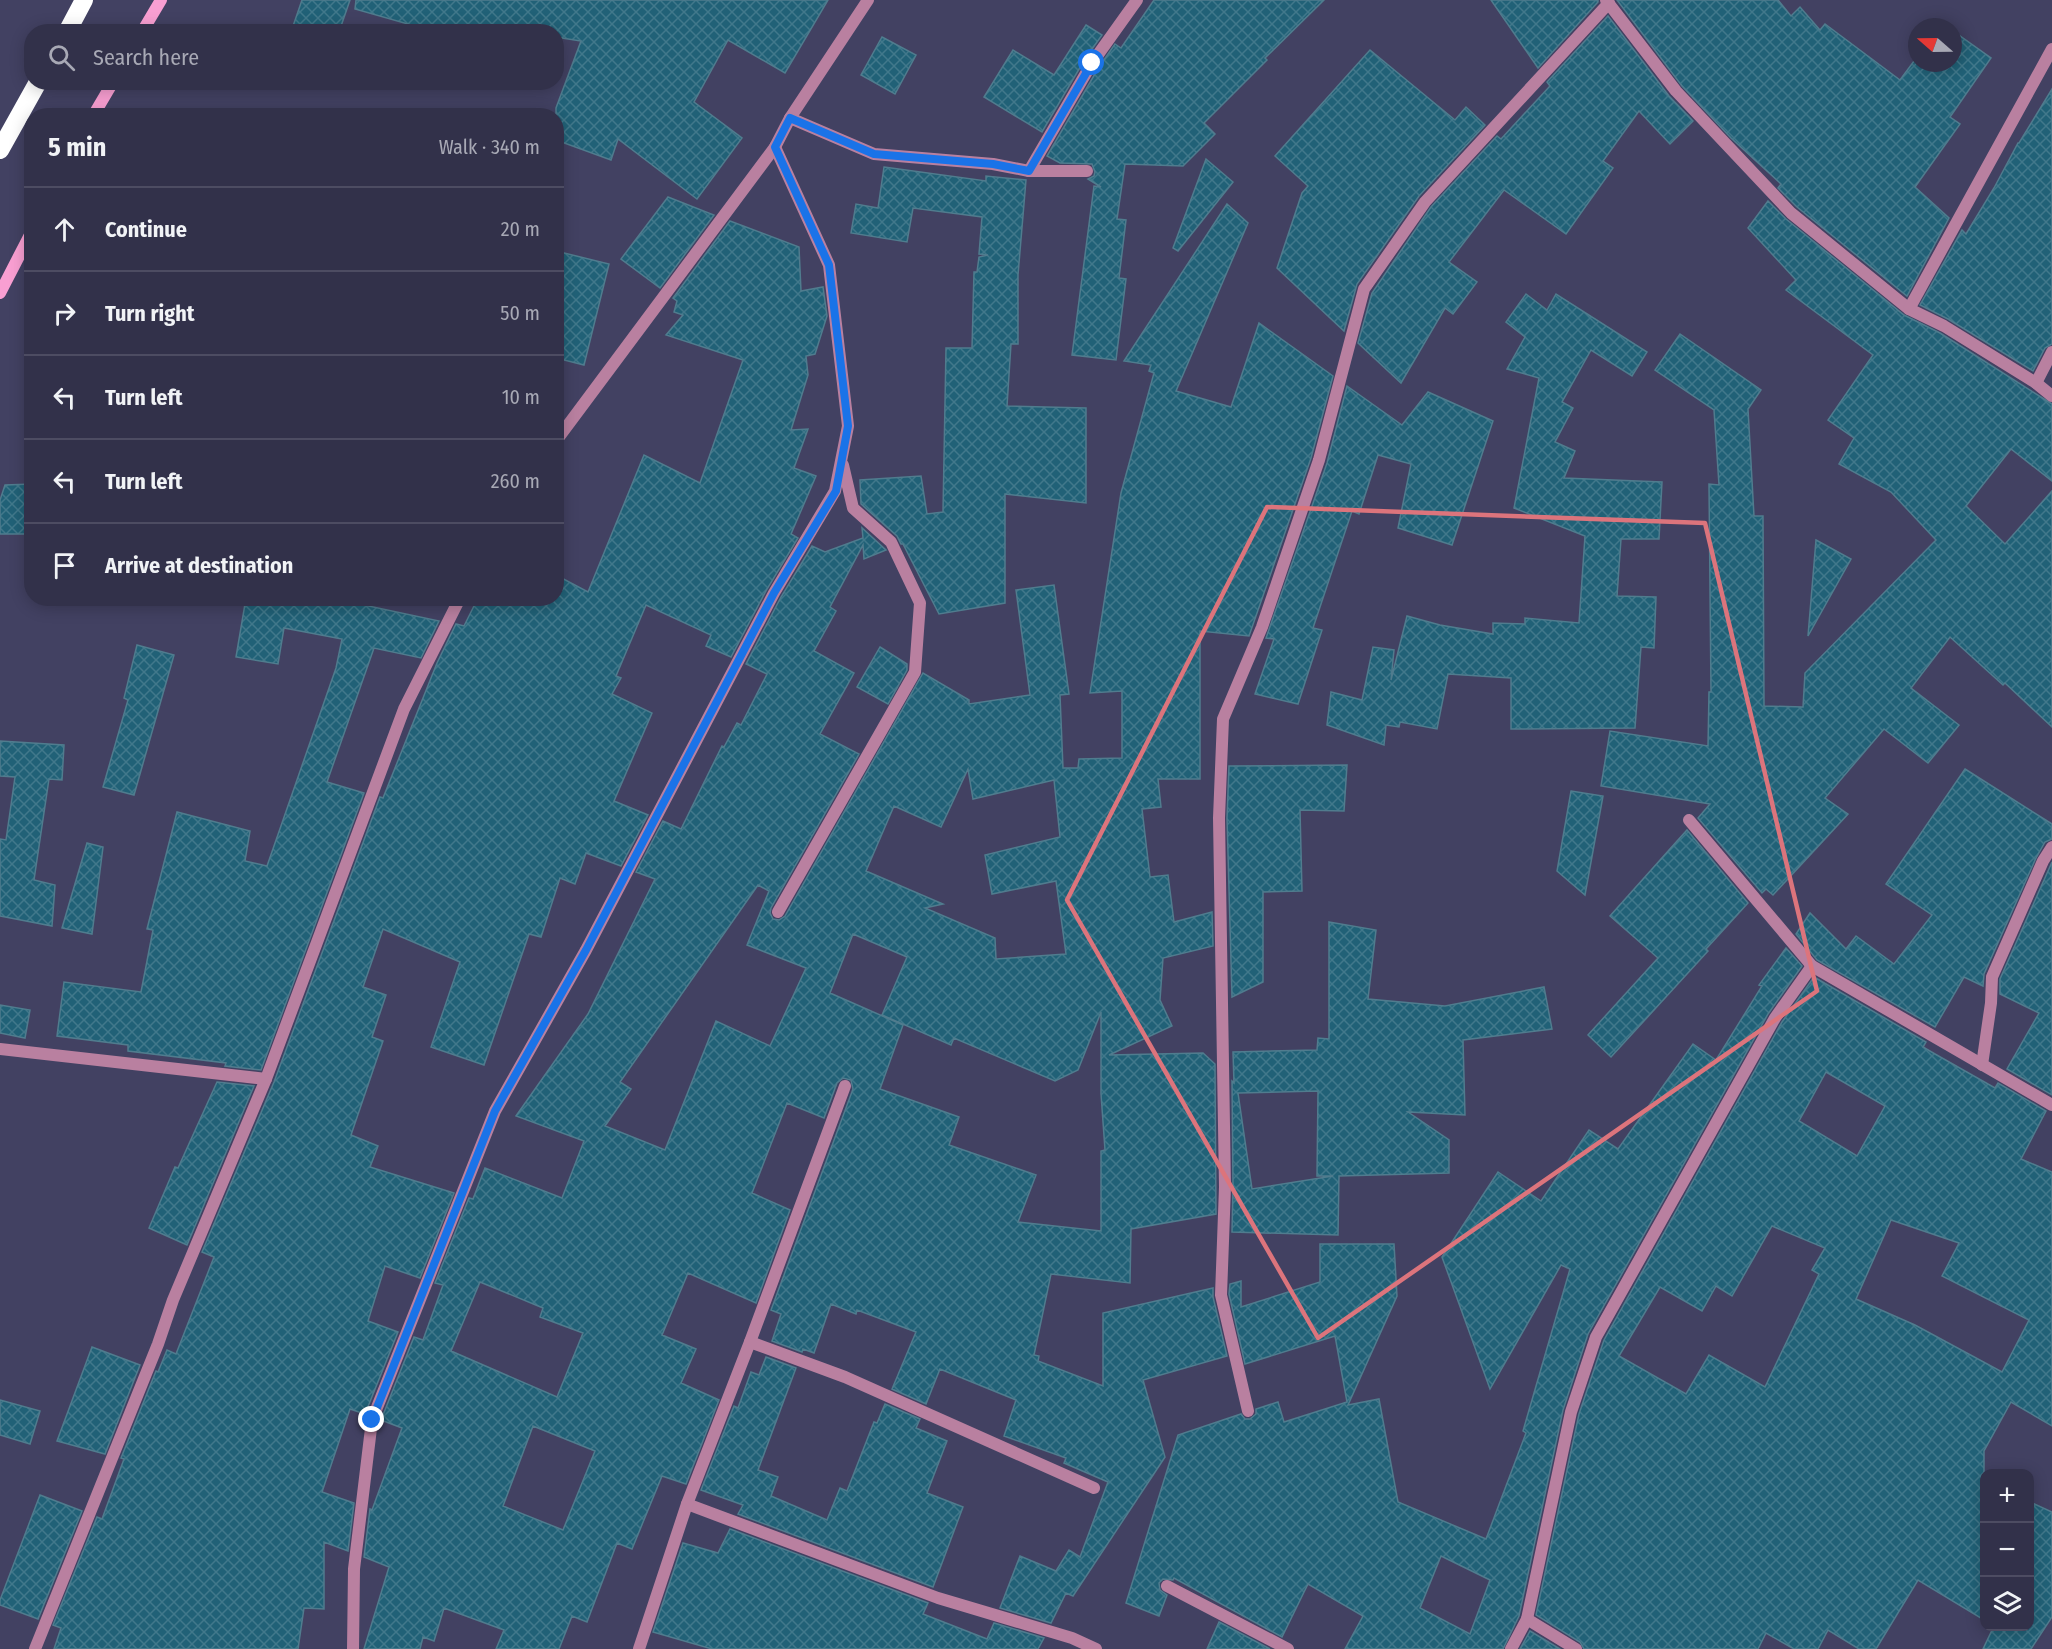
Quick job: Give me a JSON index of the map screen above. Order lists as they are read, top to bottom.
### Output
{
  "north": "left",
  "page": {
    "search": "Search here",
    "heading": ["5 min", "Walk · 340 m"],
    "list": [
      ["Continue", "20 m"],
      ["Turn right", "50 m"],
      ["Turn left", "10 m"],
      ["Turn left", "260 m"],
      "Arrive at destination"
    ],
    "map_buttons": ["+", "−"]
  }
}
